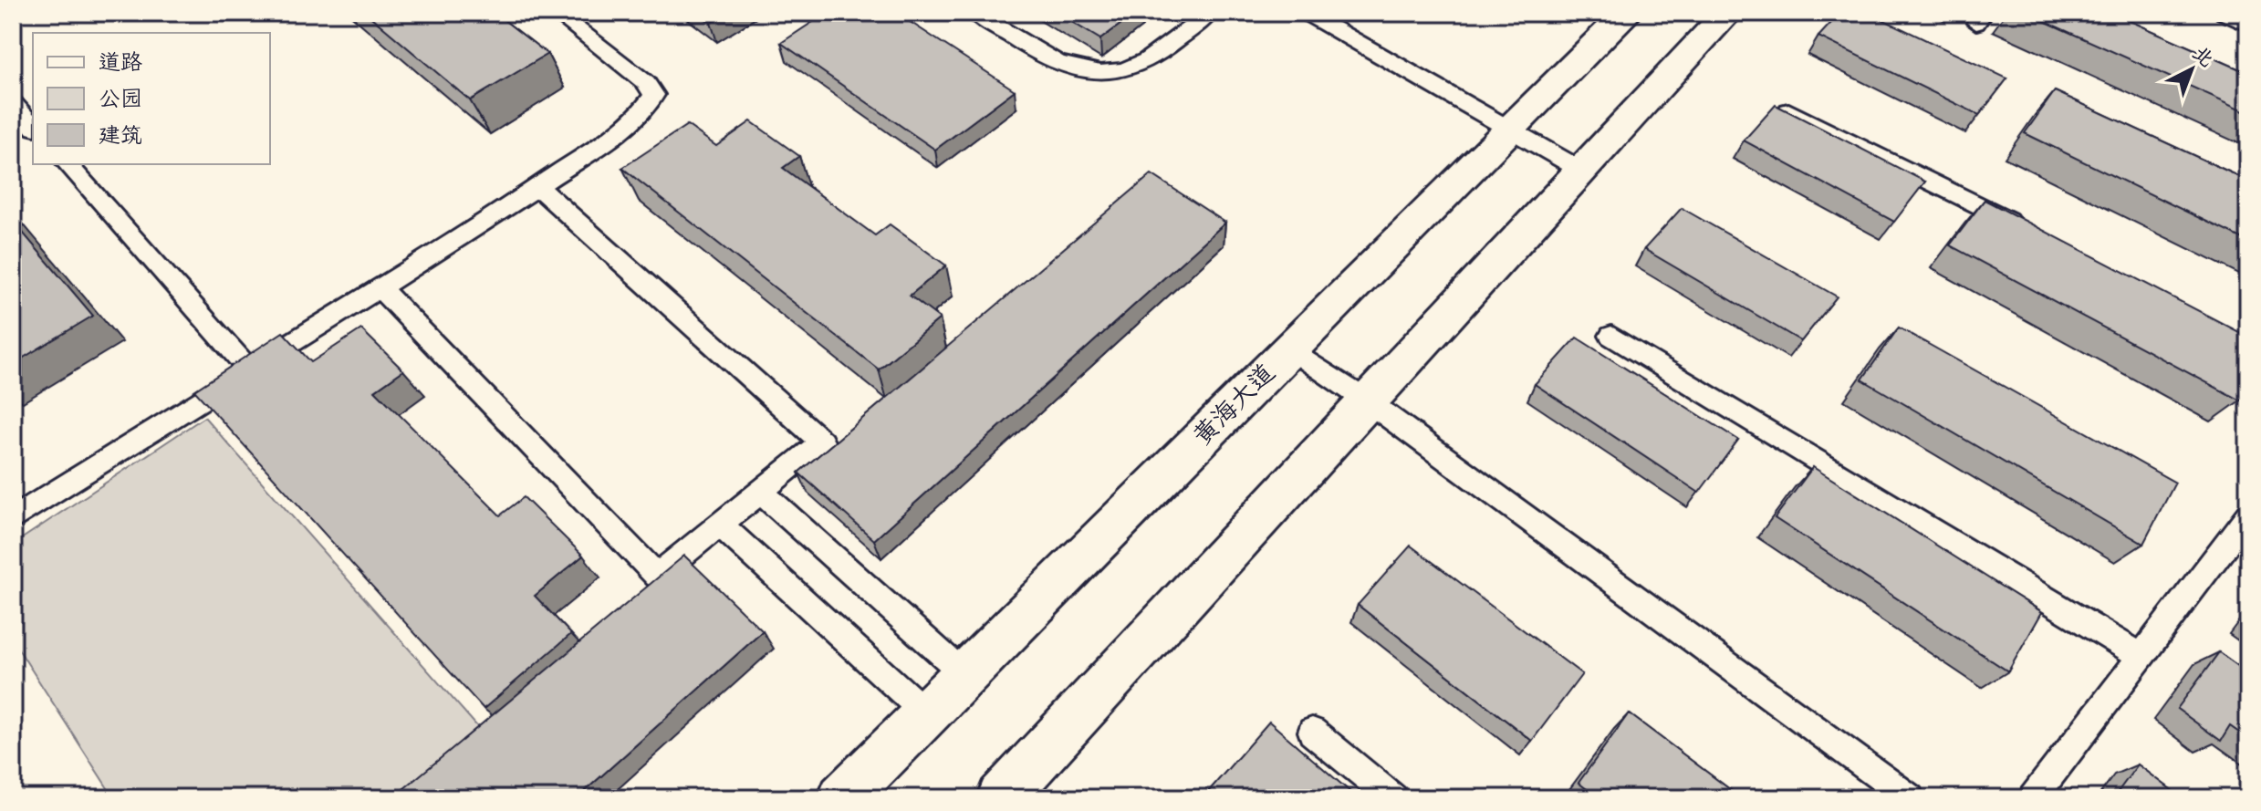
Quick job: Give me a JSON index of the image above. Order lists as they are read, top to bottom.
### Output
{
  "streets": {
    "street": ["黄海大道"]
  },
  "legend": ["道路", "公园", "建筑"],
  "north": "top right"
}
